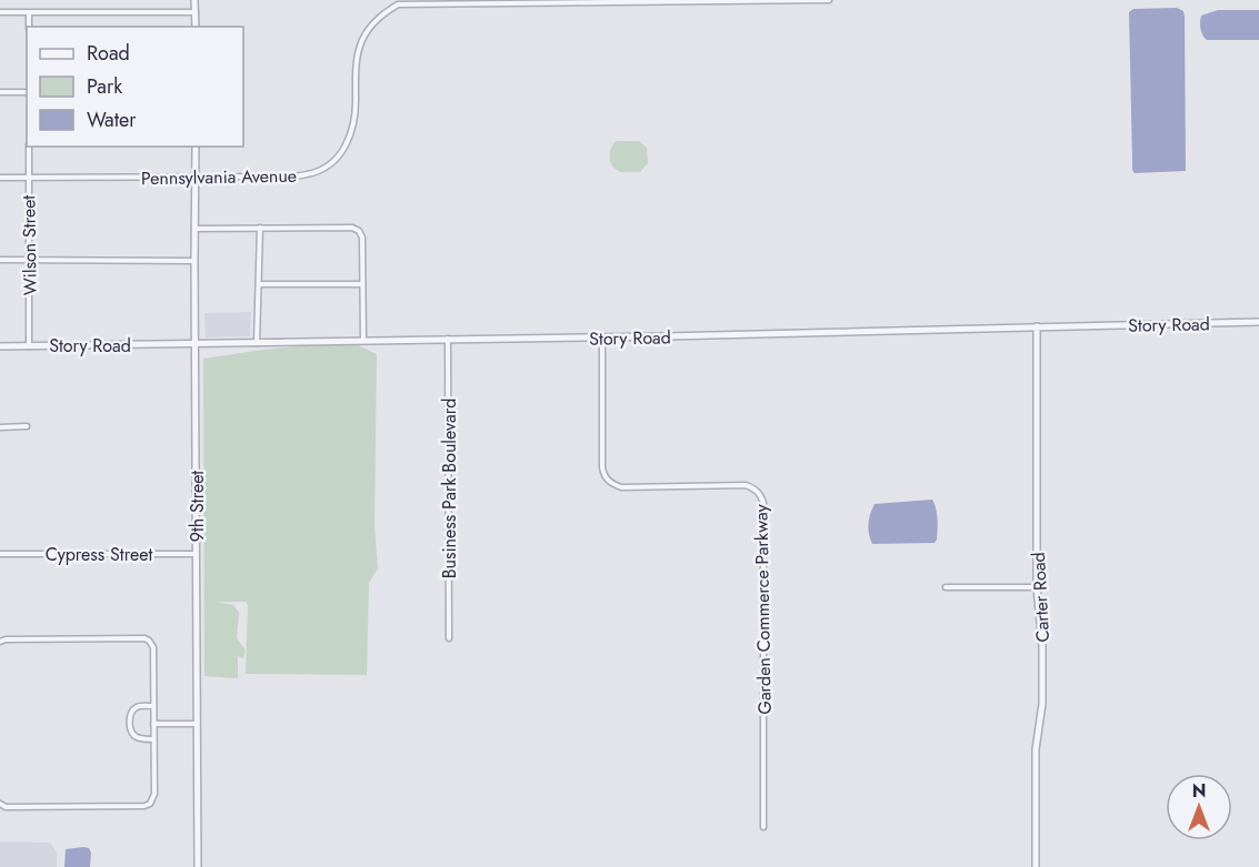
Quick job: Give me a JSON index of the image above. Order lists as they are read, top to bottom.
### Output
{
  "streets": {
    "street": [
      "Pennsylvania Avenue",
      "Wilson Street",
      "Story Road",
      "Business Park Boulevard",
      "9th Street",
      "Cypress Street",
      "Carter Road",
      "Garden Commerce Parkway"
    ]
  },
  "crossings": [
    ["Pennsylvania Avenue", "Wilson Street"],
    ["Pennsylvania Avenue", "9th Street"],
    ["Wilson Street", "Story Road"],
    ["Story Road", "Business Park Boulevard"],
    ["Story Road", "9th Street"],
    ["Story Road", "Carter Road"],
    ["Story Road", "Garden Commerce Parkway"],
    ["9th Street", "Cypress Street"]
  ],
  "legend": ["Road", "Park", "Water"],
  "north": "top"
}
